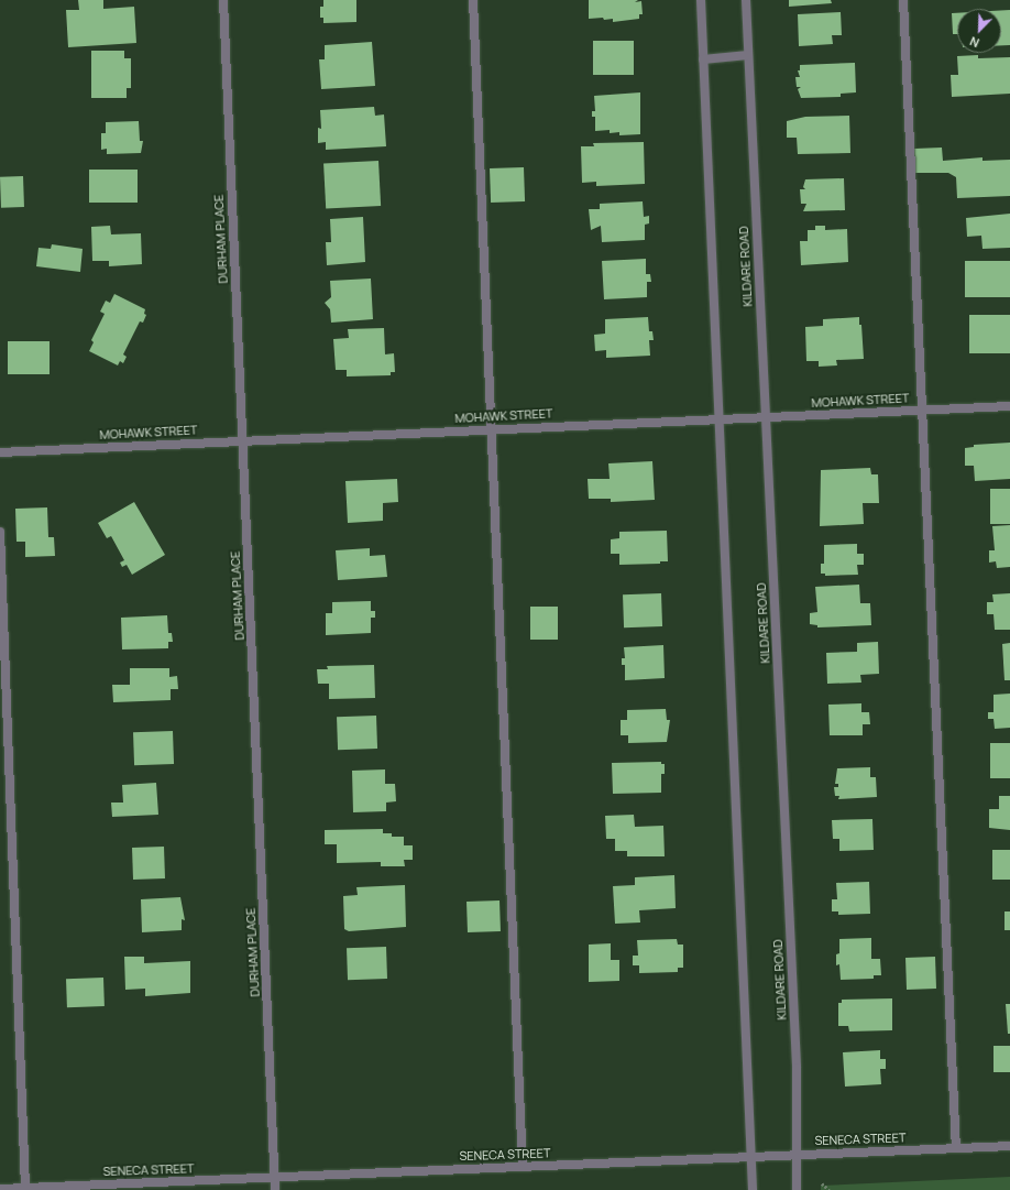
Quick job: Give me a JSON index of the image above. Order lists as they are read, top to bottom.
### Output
{
  "streets": {
    "street": [
      "DURHAM PLACE",
      "KILDARE ROAD",
      "MOHAWK STREET",
      "SENECA STREET"
    ]
  },
  "crossings": [
    ["DURHAM PLACE", "MOHAWK STREET"],
    ["DURHAM PLACE", "SENECA STREET"],
    ["KILDARE ROAD", "MOHAWK STREET"],
    ["KILDARE ROAD", "SENECA STREET"]
  ],
  "north": "bottom left"
}
